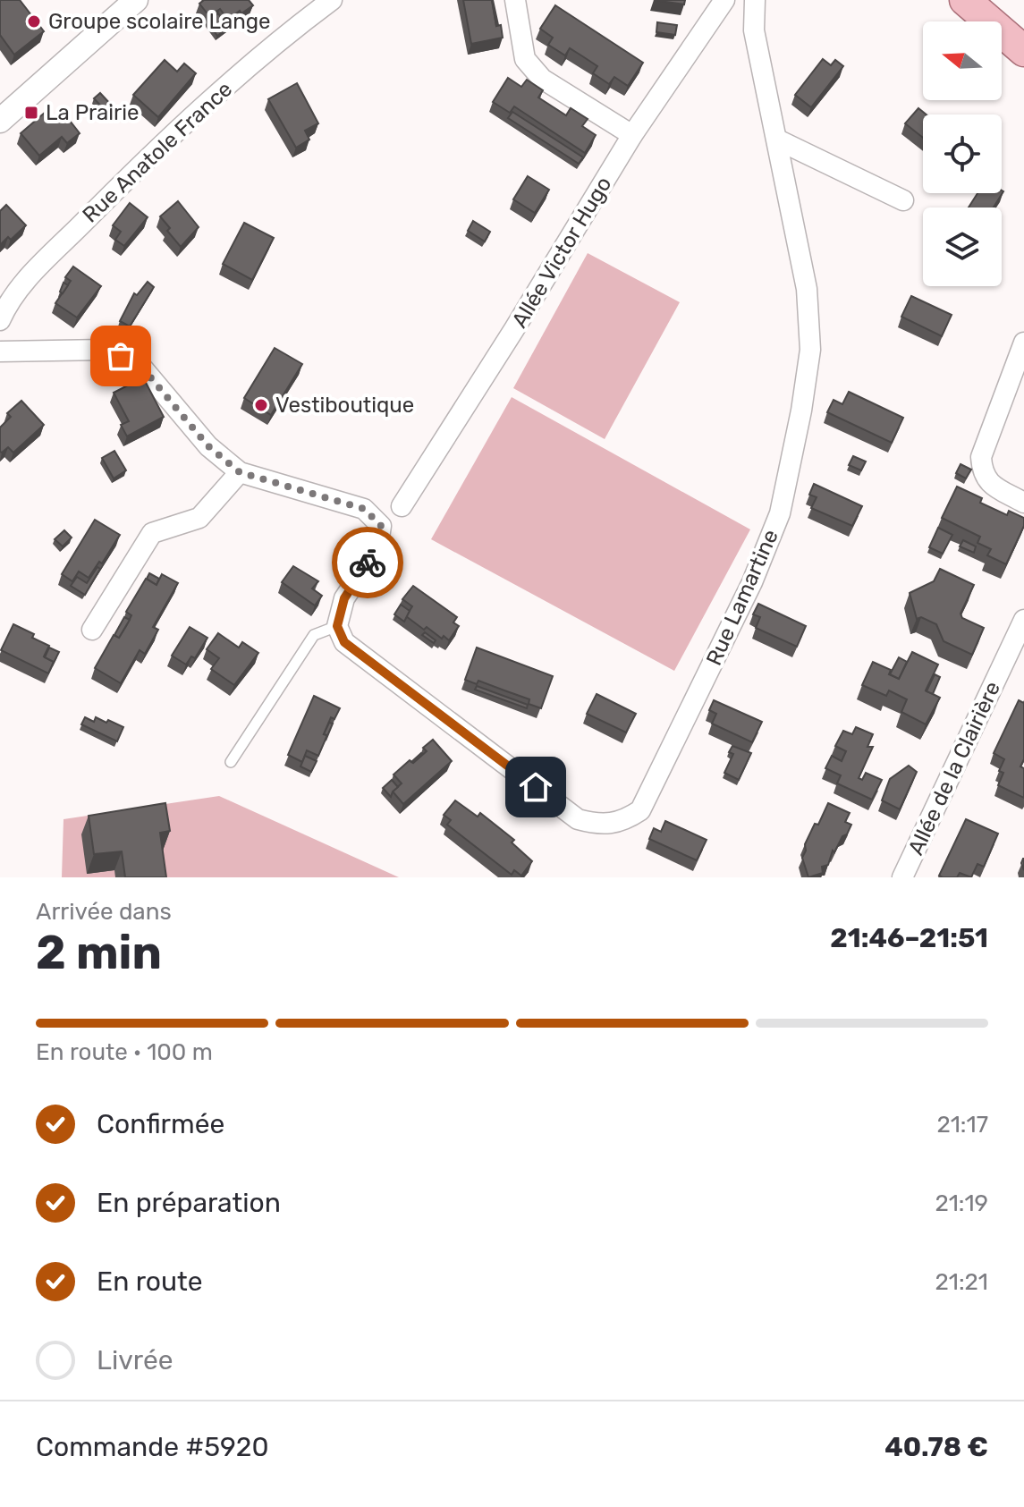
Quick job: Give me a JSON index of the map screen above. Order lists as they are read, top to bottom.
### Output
{
  "streets": {
    "street": [
      "Rue Anatole France",
      "Allée Victor Hugo",
      "Rue Lamartine",
      "Allée de la Clairière"
    ]
  },
  "places": {
    "other": ["Groupe scolaire Lange", "Vestiboutique"],
    "transit": ["La Prairie"]
  },
  "north": "left",
  "page": {
    "heading": ["2 min", "Arrivée dans", "21:46–21:51"],
    "panel": ["Commande #5920", "40.78 €"],
    "bar": "En route · 100 m",
    "list": [
      ["Confirmée", "21:17"],
      ["En préparation", "21:19"],
      ["En route", "21:21"],
      "Livrée"
    ]
  }
}
